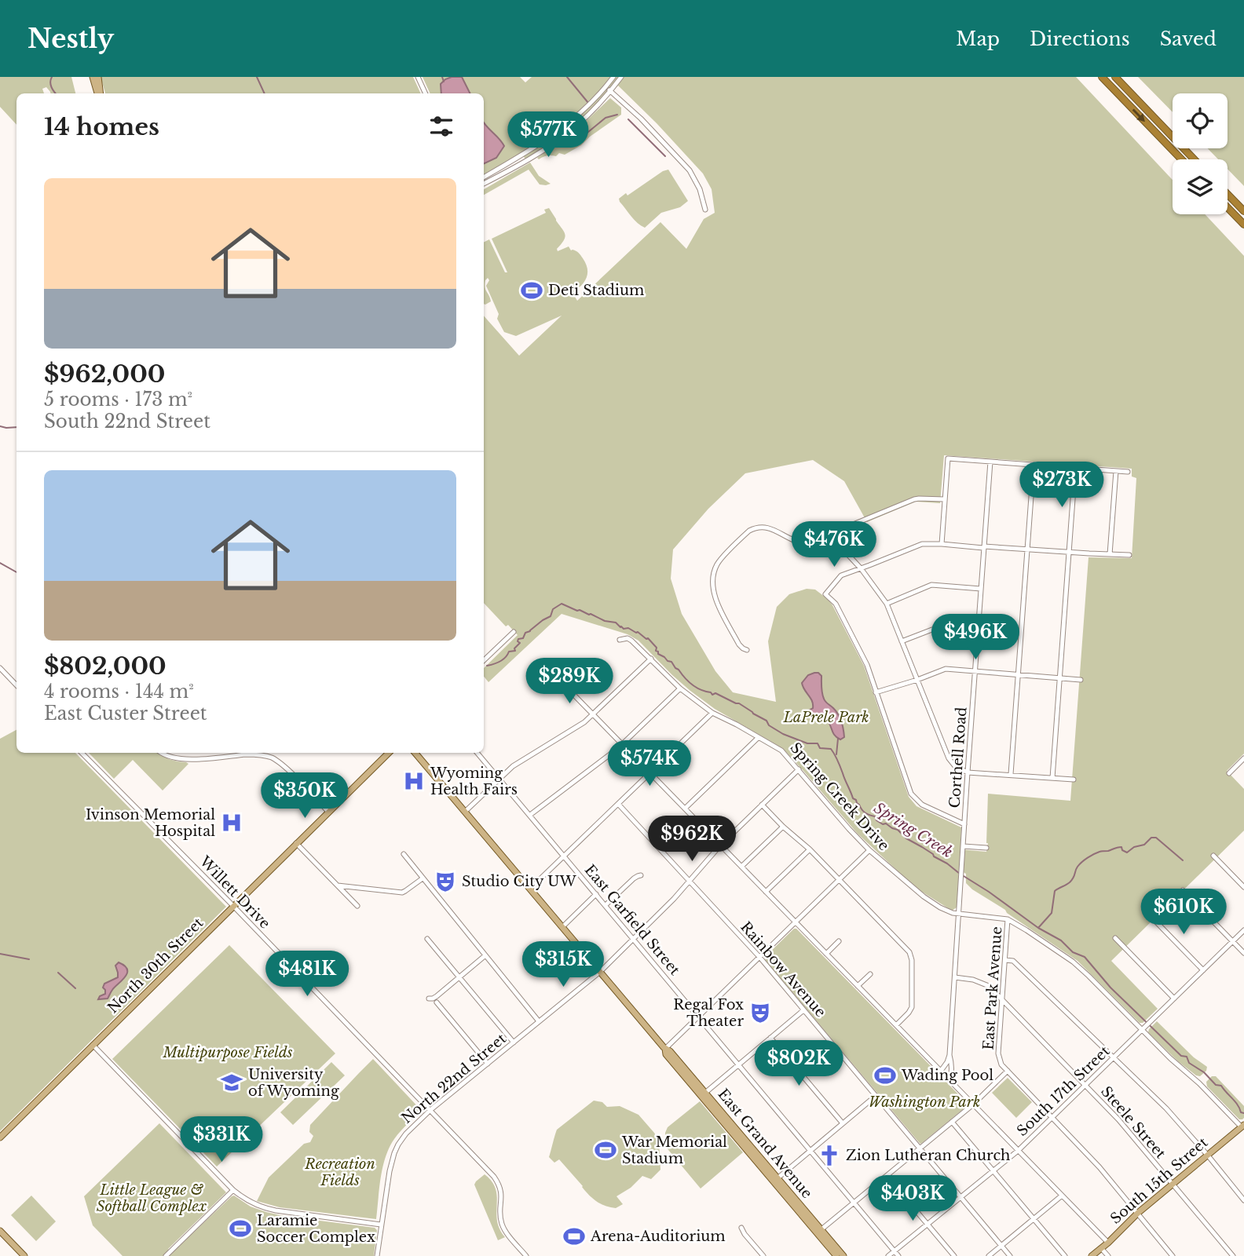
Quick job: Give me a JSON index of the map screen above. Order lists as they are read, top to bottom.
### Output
{
  "streets": {
    "main road": ["North 30th Street", "East Grand Avenue", "South 15th Street"],
    "street": [
      "Corthell Road",
      "Spring Creek Drive",
      "Willett Drive",
      "East Garfield Street",
      "Rainbow Avenue",
      "East Park Avenue",
      "North 22nd Street",
      "South 17th Street",
      "Steele Street"
    ]
  },
  "crossings": [
    ["Corthell Road", "Spring Creek Drive"],
    ["Corthell Road", "Steele Street"],
    ["Spring Creek Drive", "East Park Avenue"],
    ["Spring Creek Drive", "North 22nd Street"],
    ["Spring Creek Drive", "South 17th Street"],
    ["Spring Creek Drive", "South 15th Street"],
    ["Willett Drive", "North 30th Street"],
    ["Willett Drive", "North 22nd Street"],
    ["East Garfield Street", "North 22nd Street"],
    ["East Garfield Street", "South 17th Street"],
    ["Rainbow Avenue", "North 22nd Street"],
    ["Rainbow Avenue", "South 17th Street"],
    ["East Park Avenue", "South 17th Street"],
    ["East Park Avenue", "Steele Street"],
    ["East Park Avenue", "South 15th Street"],
    ["North 22nd Street", "East Grand Avenue"],
    ["South 17th Street", "Steele Street"],
    ["Steele Street", "South 15th Street"]
  ],
  "water": ["Spring Creek"],
  "parks": [
    "LaPrele Park",
    "Multipurpose Fields",
    "Washington Park",
    "Recreation Fields",
    "Little League & Softball Complex"
  ],
  "places": {
    "sports": [
      "Deti Stadium",
      "Wading Pool",
      "War Memorial Stadium",
      "Laramie Soccer Complex",
      "Arena-Auditorium"
    ],
    "hospital": ["Wyoming Health Fairs", "Ivinson Memorial Hospital"],
    "theatre": ["Studio City UW", "Regal Fox Theater"],
    "school or university": ["University of Wyoming"],
    "church": ["Zion Lutheran Church"]
  },
  "page": {
    "header": "Nestly",
    "nav": ["Map", "Directions", "Saved"],
    "heading": "14 homes",
    "price": [
      "$577K",
      "$273K",
      "$476K",
      "$496K",
      "$289K",
      "$574K",
      "$350K",
      "$962K",
      "$610K",
      "$315K",
      "$481K",
      "$802K",
      "$331K",
      "$403K"
    ],
    "list": [
      {
        "name": "$962,000",
        "note": "5 rooms · 173 m² · South 22nd Street"
      },
      {
        "name": "$802,000",
        "note": "4 rooms · 144 m² · East Custer Street"
      }
    ]
  }
}
